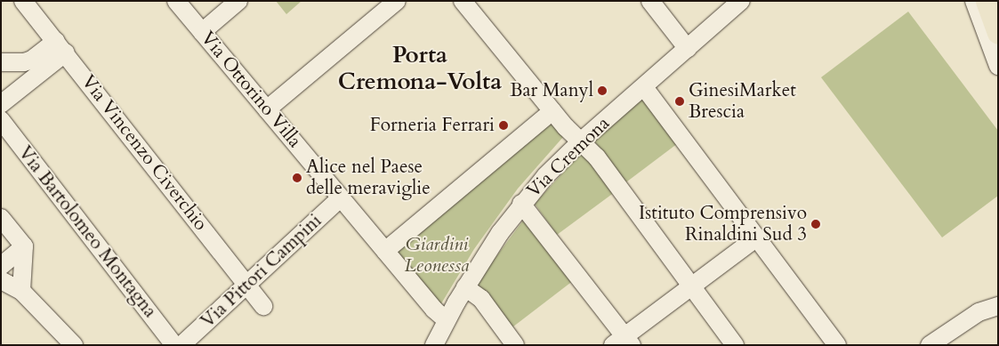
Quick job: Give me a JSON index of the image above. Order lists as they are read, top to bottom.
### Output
{
  "streets": {
    "street": [
      "Via Ottorino Villa",
      "Via Vincenzo Civerchio",
      "Via Cremona",
      "Via Bartolomeo Montagna",
      "Via Pittori Campini"
    ]
  },
  "crossings": [
    ["Via Ottorino Villa", "Via Cremona"],
    ["Via Ottorino Villa", "Via Pittori Campini"],
    ["Via Vincenzo Civerchio", "Via Pittori Campini"]
  ],
  "districts": ["Porta Cremona-Volta"],
  "parks": ["Giardini Leonessa"],
  "places": [
    "Bar Manyl",
    "GinesiMarket Brescia",
    "Forneria Ferrari",
    "Alice nel Paese delle meraviglie",
    "Istituto Comprensivo Rinaldini Sud 3"
  ]
}
